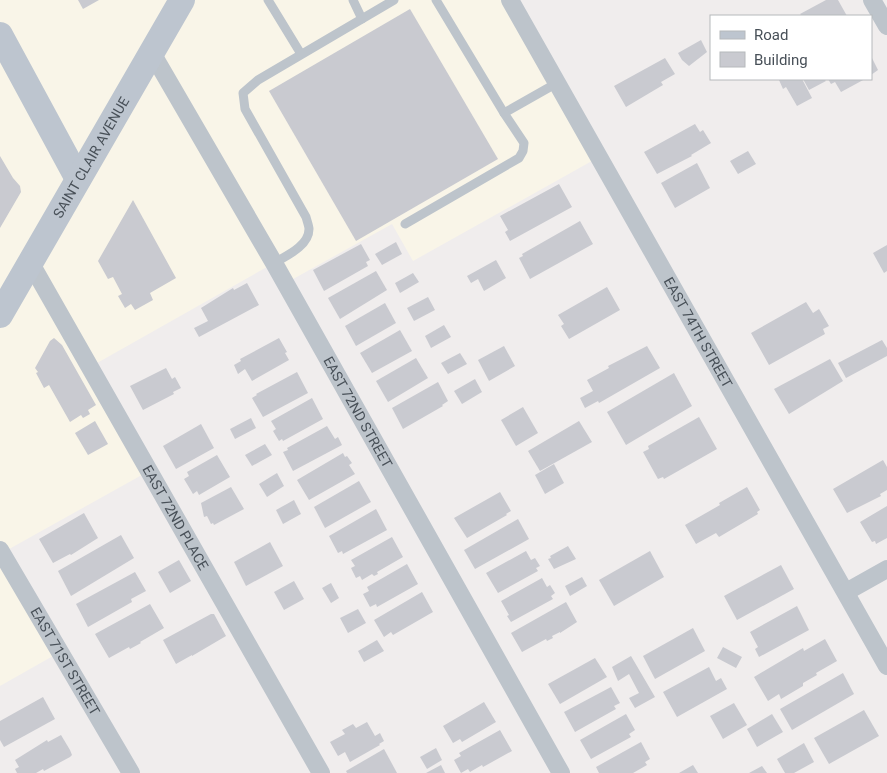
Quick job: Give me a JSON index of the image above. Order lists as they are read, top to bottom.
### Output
{
  "streets": {
    "main road": ["SAINT CLAIR AVENUE"],
    "street": [
      "EAST 74TH STREET",
      "EAST 72ND STREET",
      "EAST 72ND PLACE",
      "EAST 71ST STREET"
    ]
  },
  "crossings": [
    ["SAINT CLAIR AVENUE", "EAST 72ND STREET"],
    ["SAINT CLAIR AVENUE", "EAST 72ND PLACE"]
  ],
  "legend": ["Road", "Building"]
}
